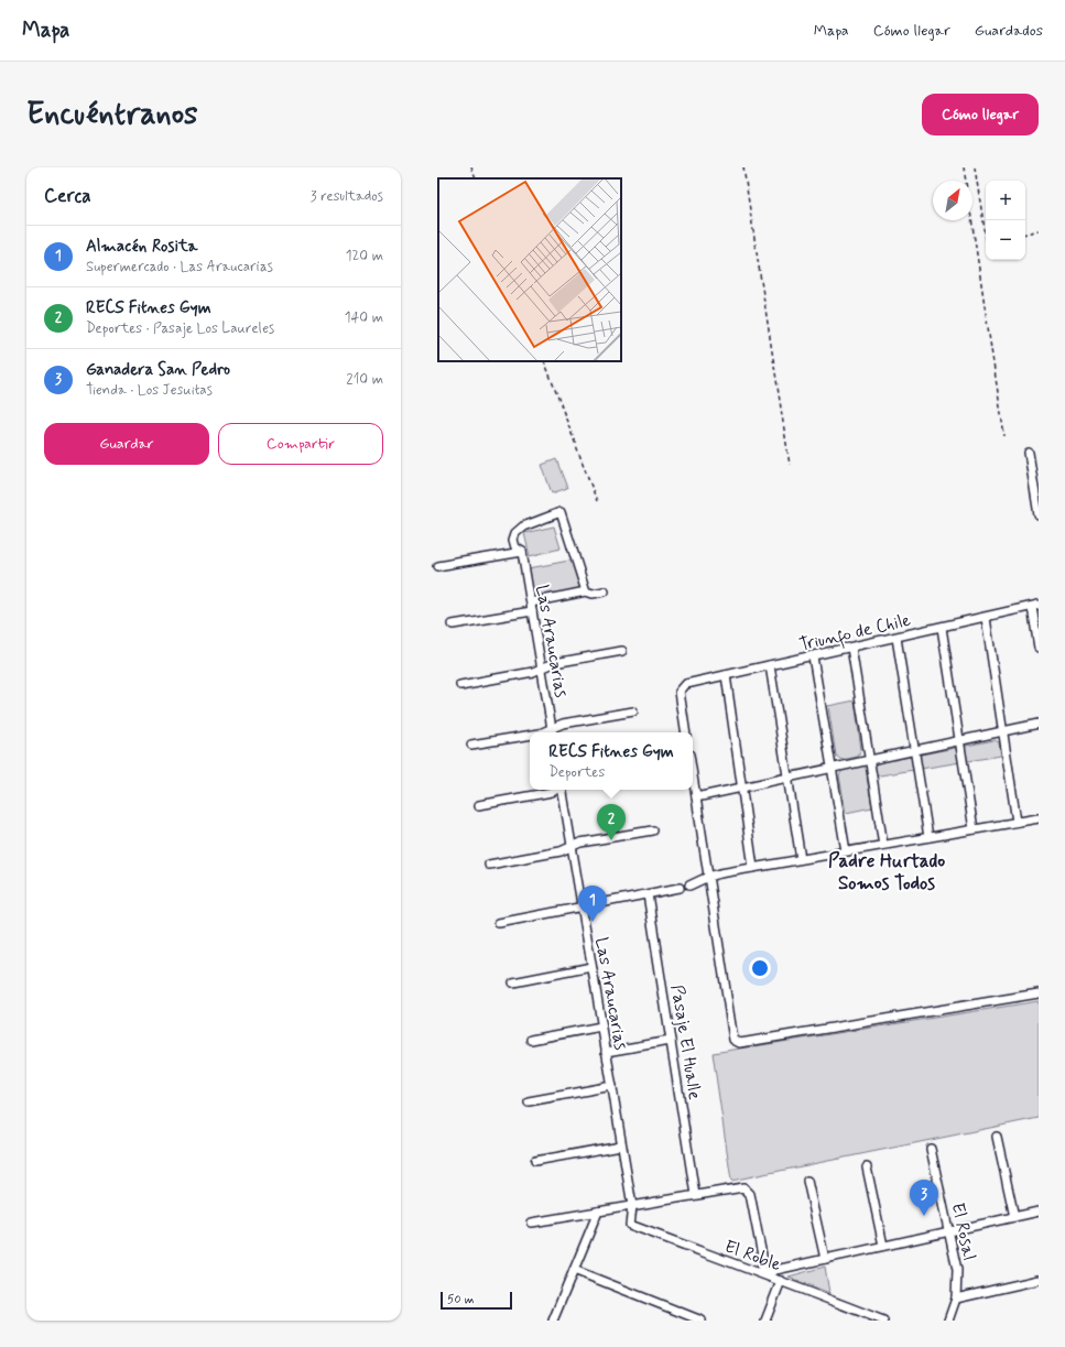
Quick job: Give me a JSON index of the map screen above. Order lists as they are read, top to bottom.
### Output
{
  "streets": {
    "street": [
      "Triunfo de Chile",
      "Las Araucarias",
      "Pasaje El Hualle",
      "El Rosal",
      "El Roble"
    ]
  },
  "crossings": [
    ["Las Araucarias", "El Roble"]
  ],
  "districts": ["Padre Hurtado Somos Todos"],
  "scale_bar": "50 m",
  "north": "top right",
  "page": {
    "header": "Mapa",
    "nav": ["Mapa", "Cómo llegar", "Guardados"],
    "buttons": [
      "Cómo llegar",
      ["Guardar", "Compartir"]
    ],
    "title": "Encuéntranos",
    "heading": ["Cerca", "3 resultados"],
    "map_buttons": ["+", "−"],
    "list": [
      {
        "mark": "1",
        "name": "Almacén Rosita",
        "note": "Supermercado · Las Araucarias",
        "value": "120 m"
      },
      {
        "mark": "2",
        "name": "RECS Fitnes Gym",
        "note": "Deportes · Pasaje Los Laureles",
        "value": "140 m"
      },
      {
        "mark": "3",
        "name": "Ganadera San Pedro",
        "note": "Tienda · Los Jesuitas",
        "value": "210 m"
      }
    ],
    "popup": ["RECS Fitnes Gym", "Deportes"],
    "pins": ["2", "1", "3"],
    "scale": "50 m"
  }
}
